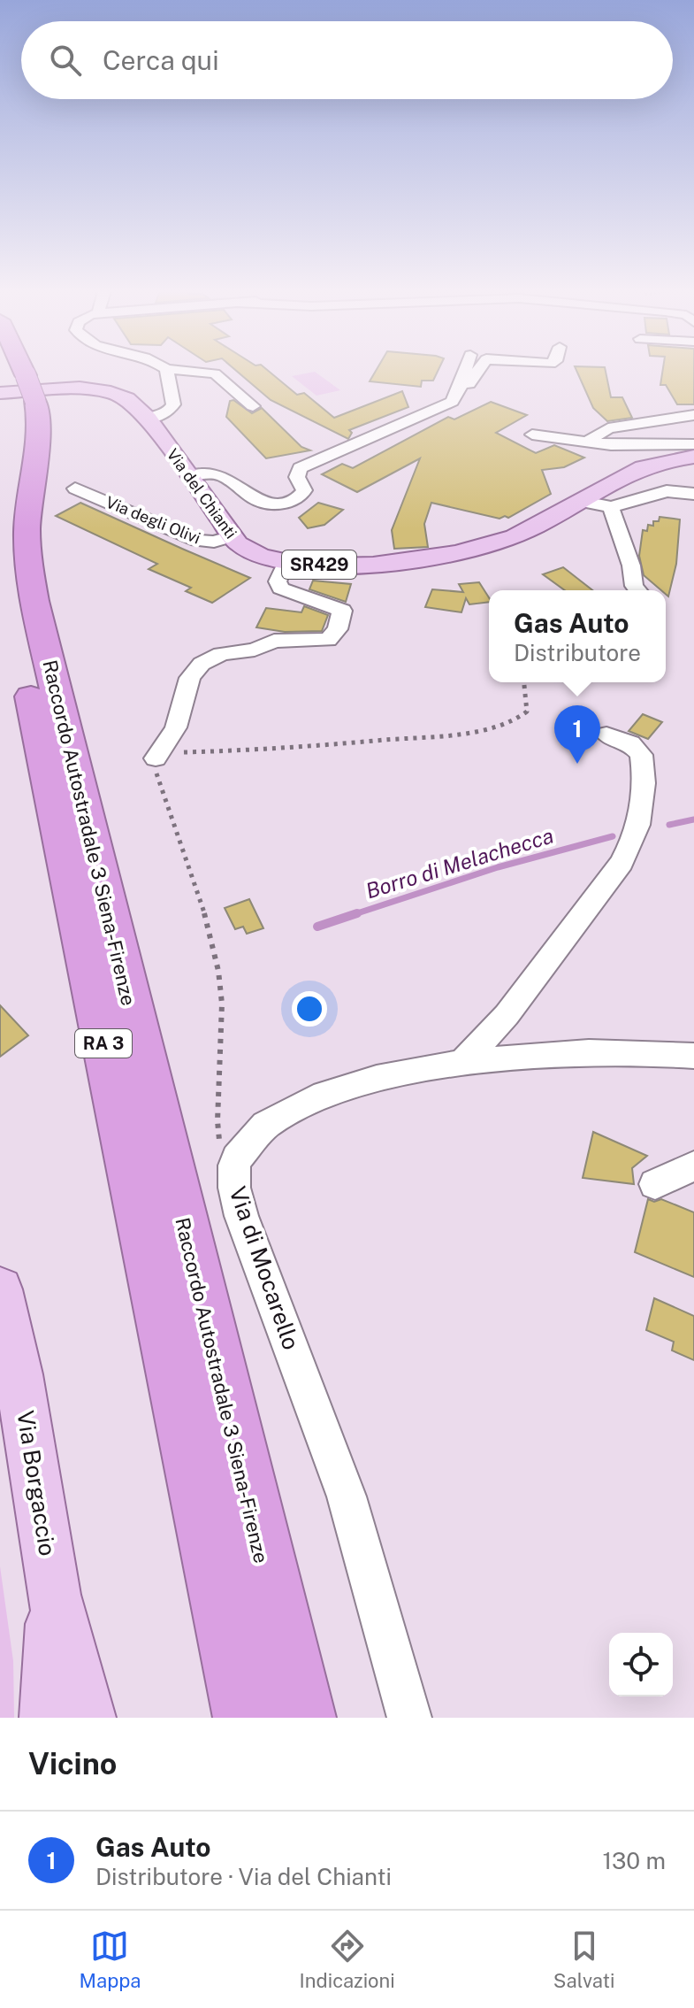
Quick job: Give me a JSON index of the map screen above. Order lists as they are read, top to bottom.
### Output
{
  "streets": {
    "highway": ["Raccordo Autostradale 3 Siena-Firenze", "RA 3"],
    "main road": ["Via del Chianti", "SR429", "Via Borgaccio"],
    "street": ["Via degli Olivi", "Via di Mocarello"]
  },
  "crossings": [
    ["Via del Chianti", "Via degli Olivi"],
    ["Via del Chianti", "Raccordo Autostradale 3 Siena-Firenze"]
  ],
  "water": ["Borro di Melachecca"],
  "page": {
    "search": "Cerca qui",
    "popup": ["Gas Auto", "Distributore"],
    "pins": "1",
    "heading": "Vicino",
    "list": [
      {
        "mark": "1",
        "name": "Gas Auto",
        "note": "Distributore · Via del Chianti",
        "value": "130 m"
      }
    ],
    "nav": ["Mappa", "Indicazioni", "Salvati"]
  }
}
